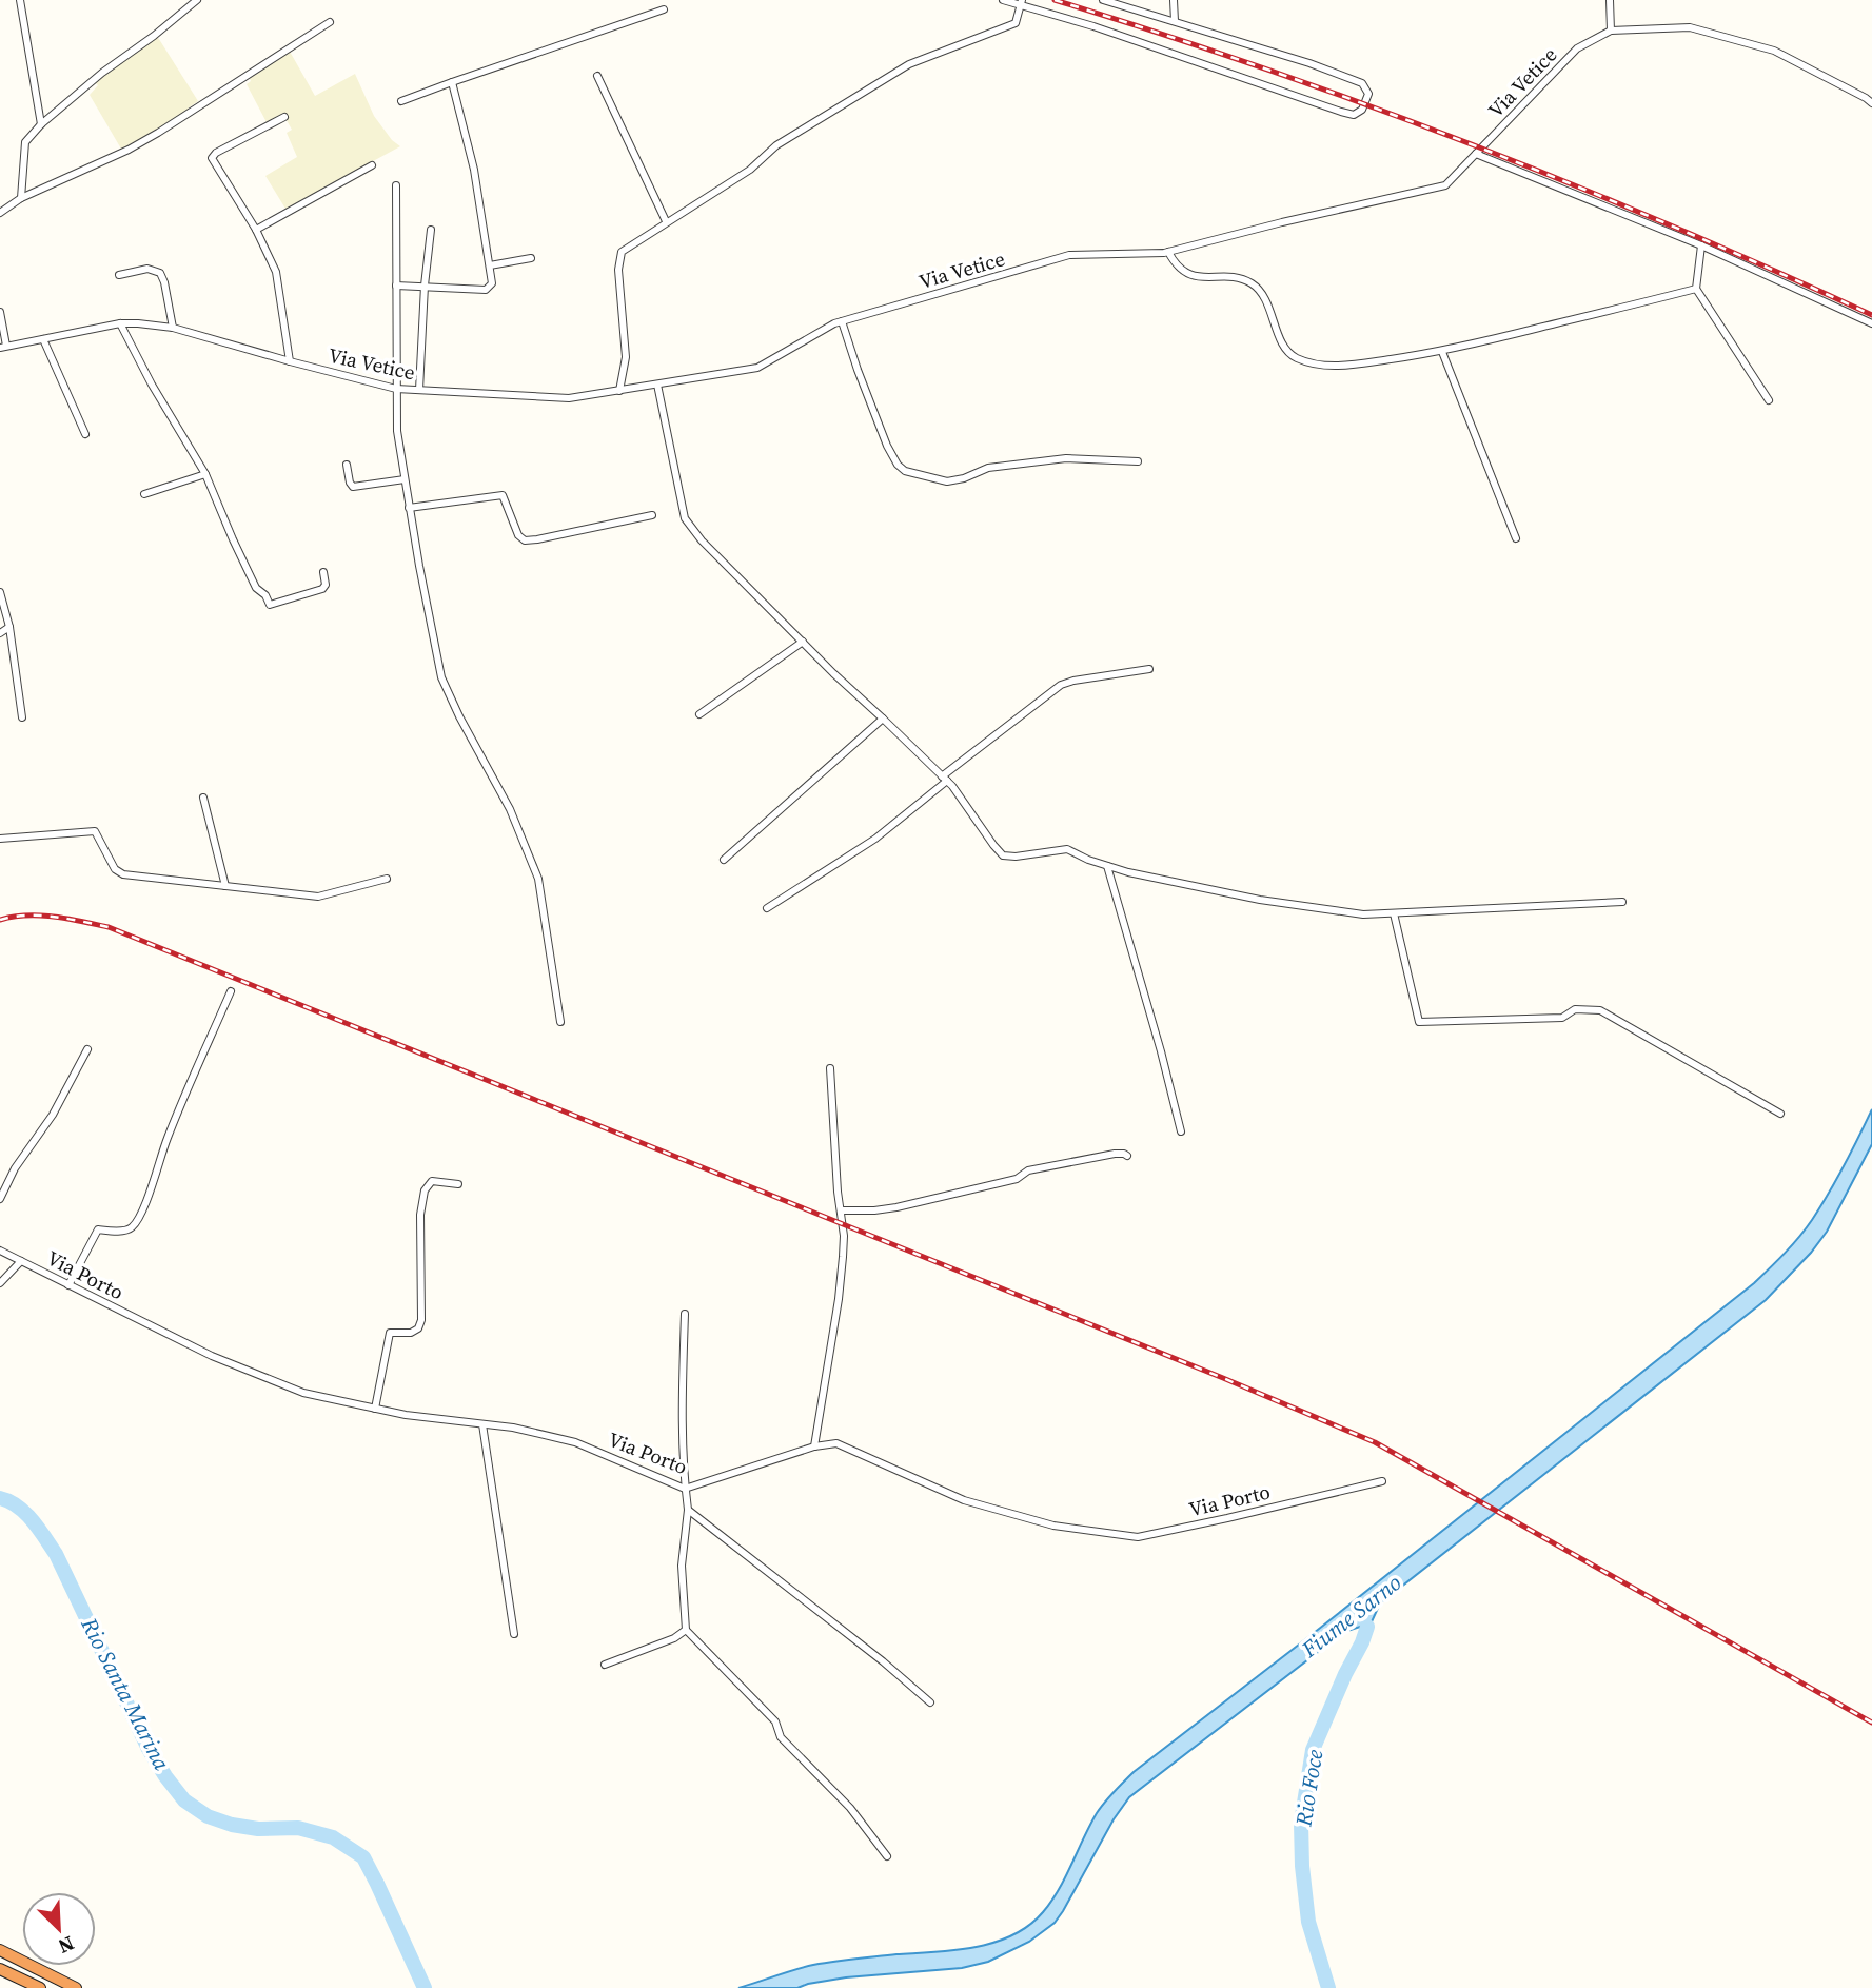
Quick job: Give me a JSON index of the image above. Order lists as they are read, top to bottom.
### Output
{
  "streets": {
    "street": ["Via Vetice", "Via Porto"]
  },
  "water": ["Fiume Sarno", "Rio Santa Marina", "Rio Foce"],
  "north": "bottom right"
}
